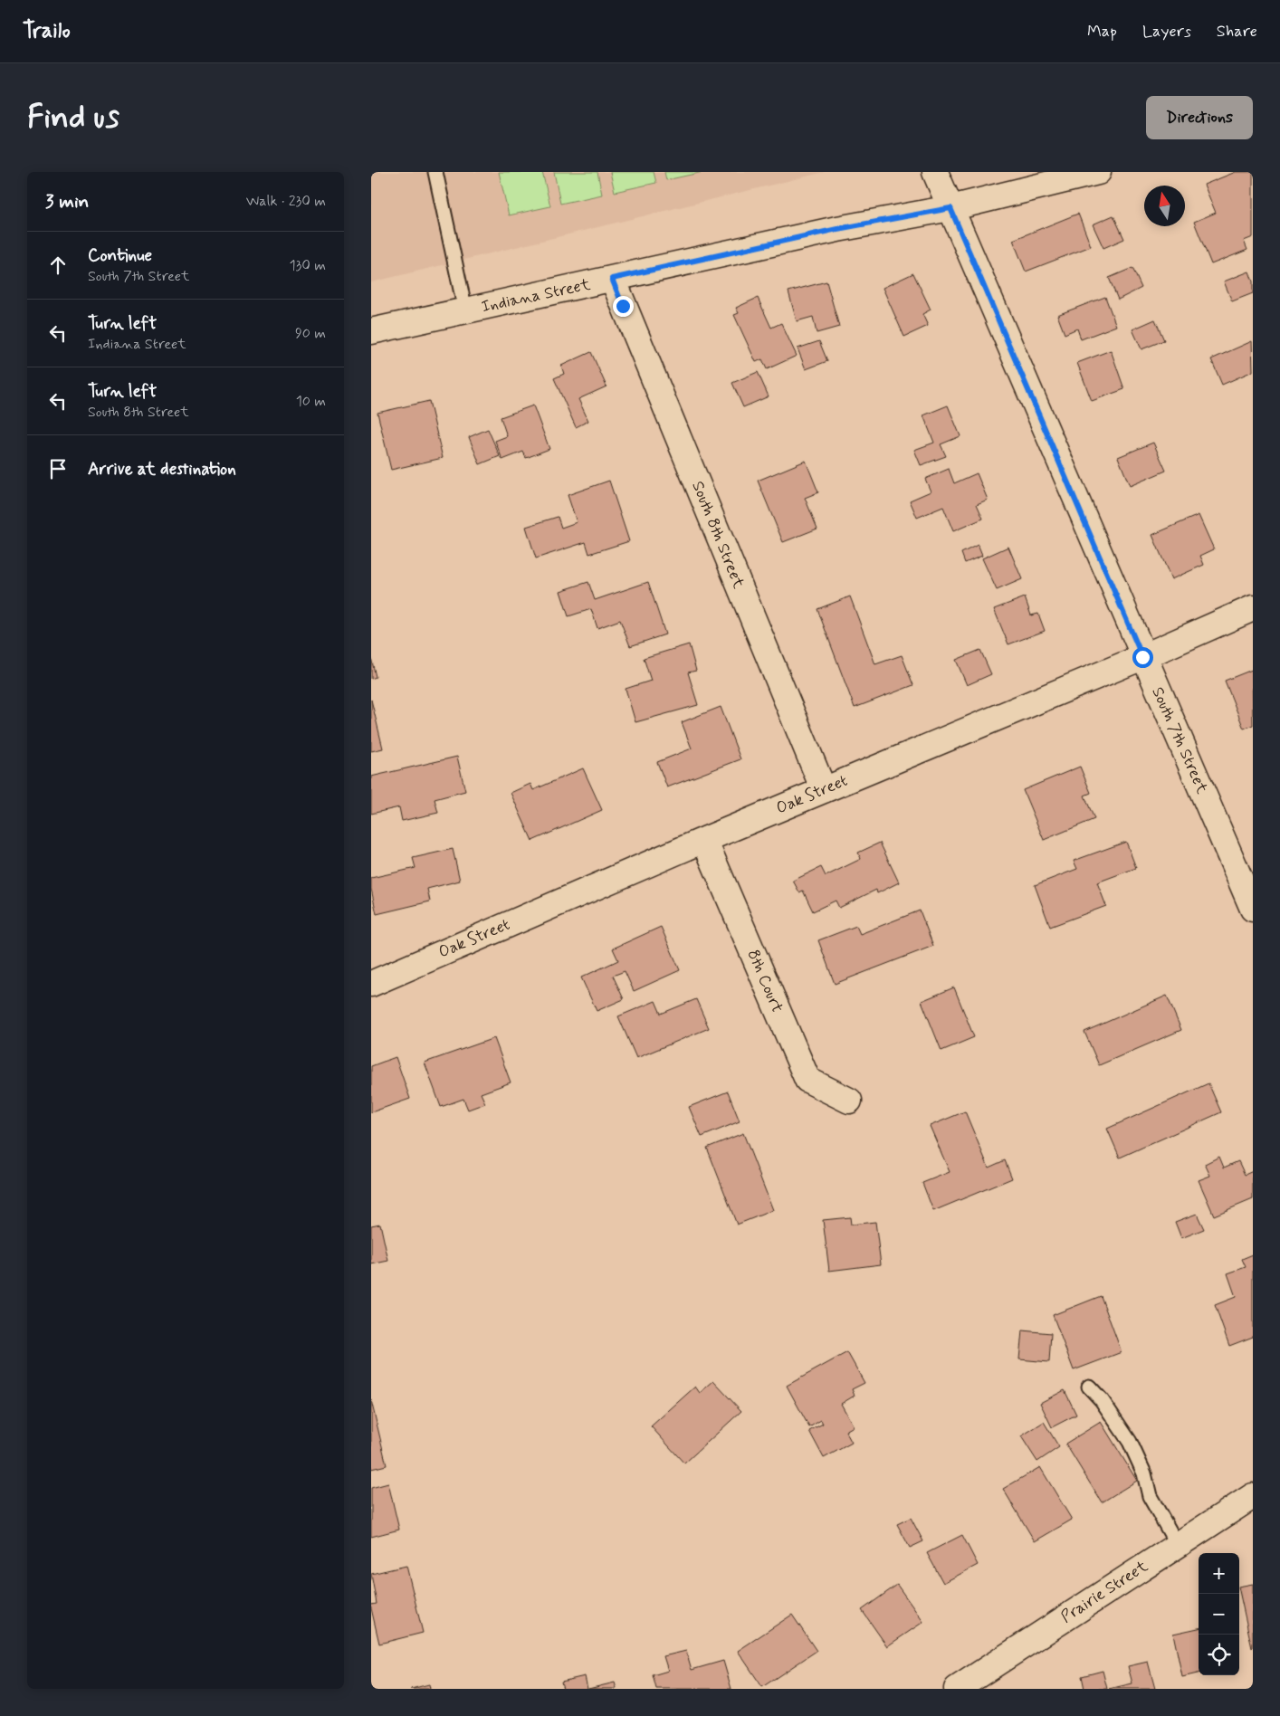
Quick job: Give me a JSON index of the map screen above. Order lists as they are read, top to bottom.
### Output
{
  "streets": {
    "street": [
      "Indiana Street",
      "South 8th Street",
      "South 7th Street",
      "Oak Street",
      "8th Court",
      "Prairie Street"
    ]
  },
  "crossings": [
    ["Indiana Street", "South 8th Street"],
    ["Indiana Street", "South 7th Street"],
    ["South 8th Street", "Oak Street"],
    ["South 7th Street", "Oak Street"],
    ["Oak Street", "8th Court"]
  ],
  "north": "top",
  "page": {
    "header": "Trailo",
    "nav": ["Map", "Layers", "Share"],
    "buttons": "Directions",
    "title": "Find us",
    "heading": ["3 min", "Walk · 230 m"],
    "list": [
      ["Continue", "South 7th Street", "130 m"],
      ["Turn left", "Indiana Street", "90 m"],
      ["Turn left", "South 8th Street", "10 m"],
      "Arrive at destination"
    ],
    "map_buttons": ["+", "−"]
  }
}
